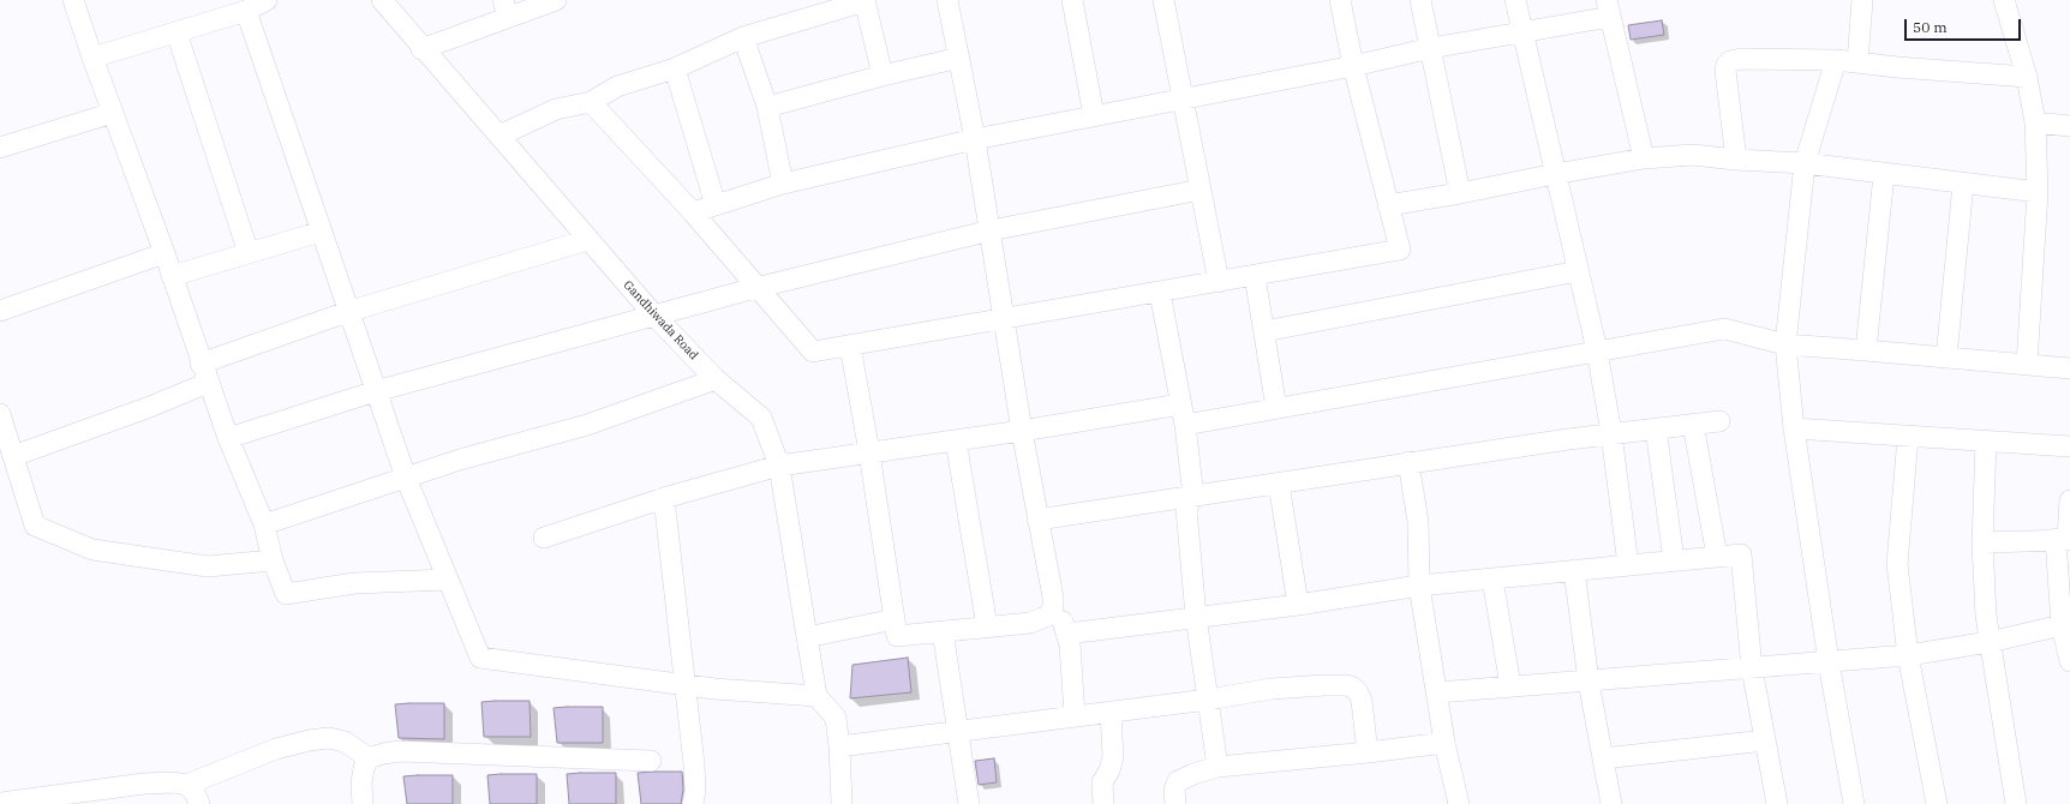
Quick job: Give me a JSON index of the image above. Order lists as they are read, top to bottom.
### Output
{
  "streets": {
    "street": ["Gandhiwada Road"]
  },
  "scale_bar": "50 m"
}
